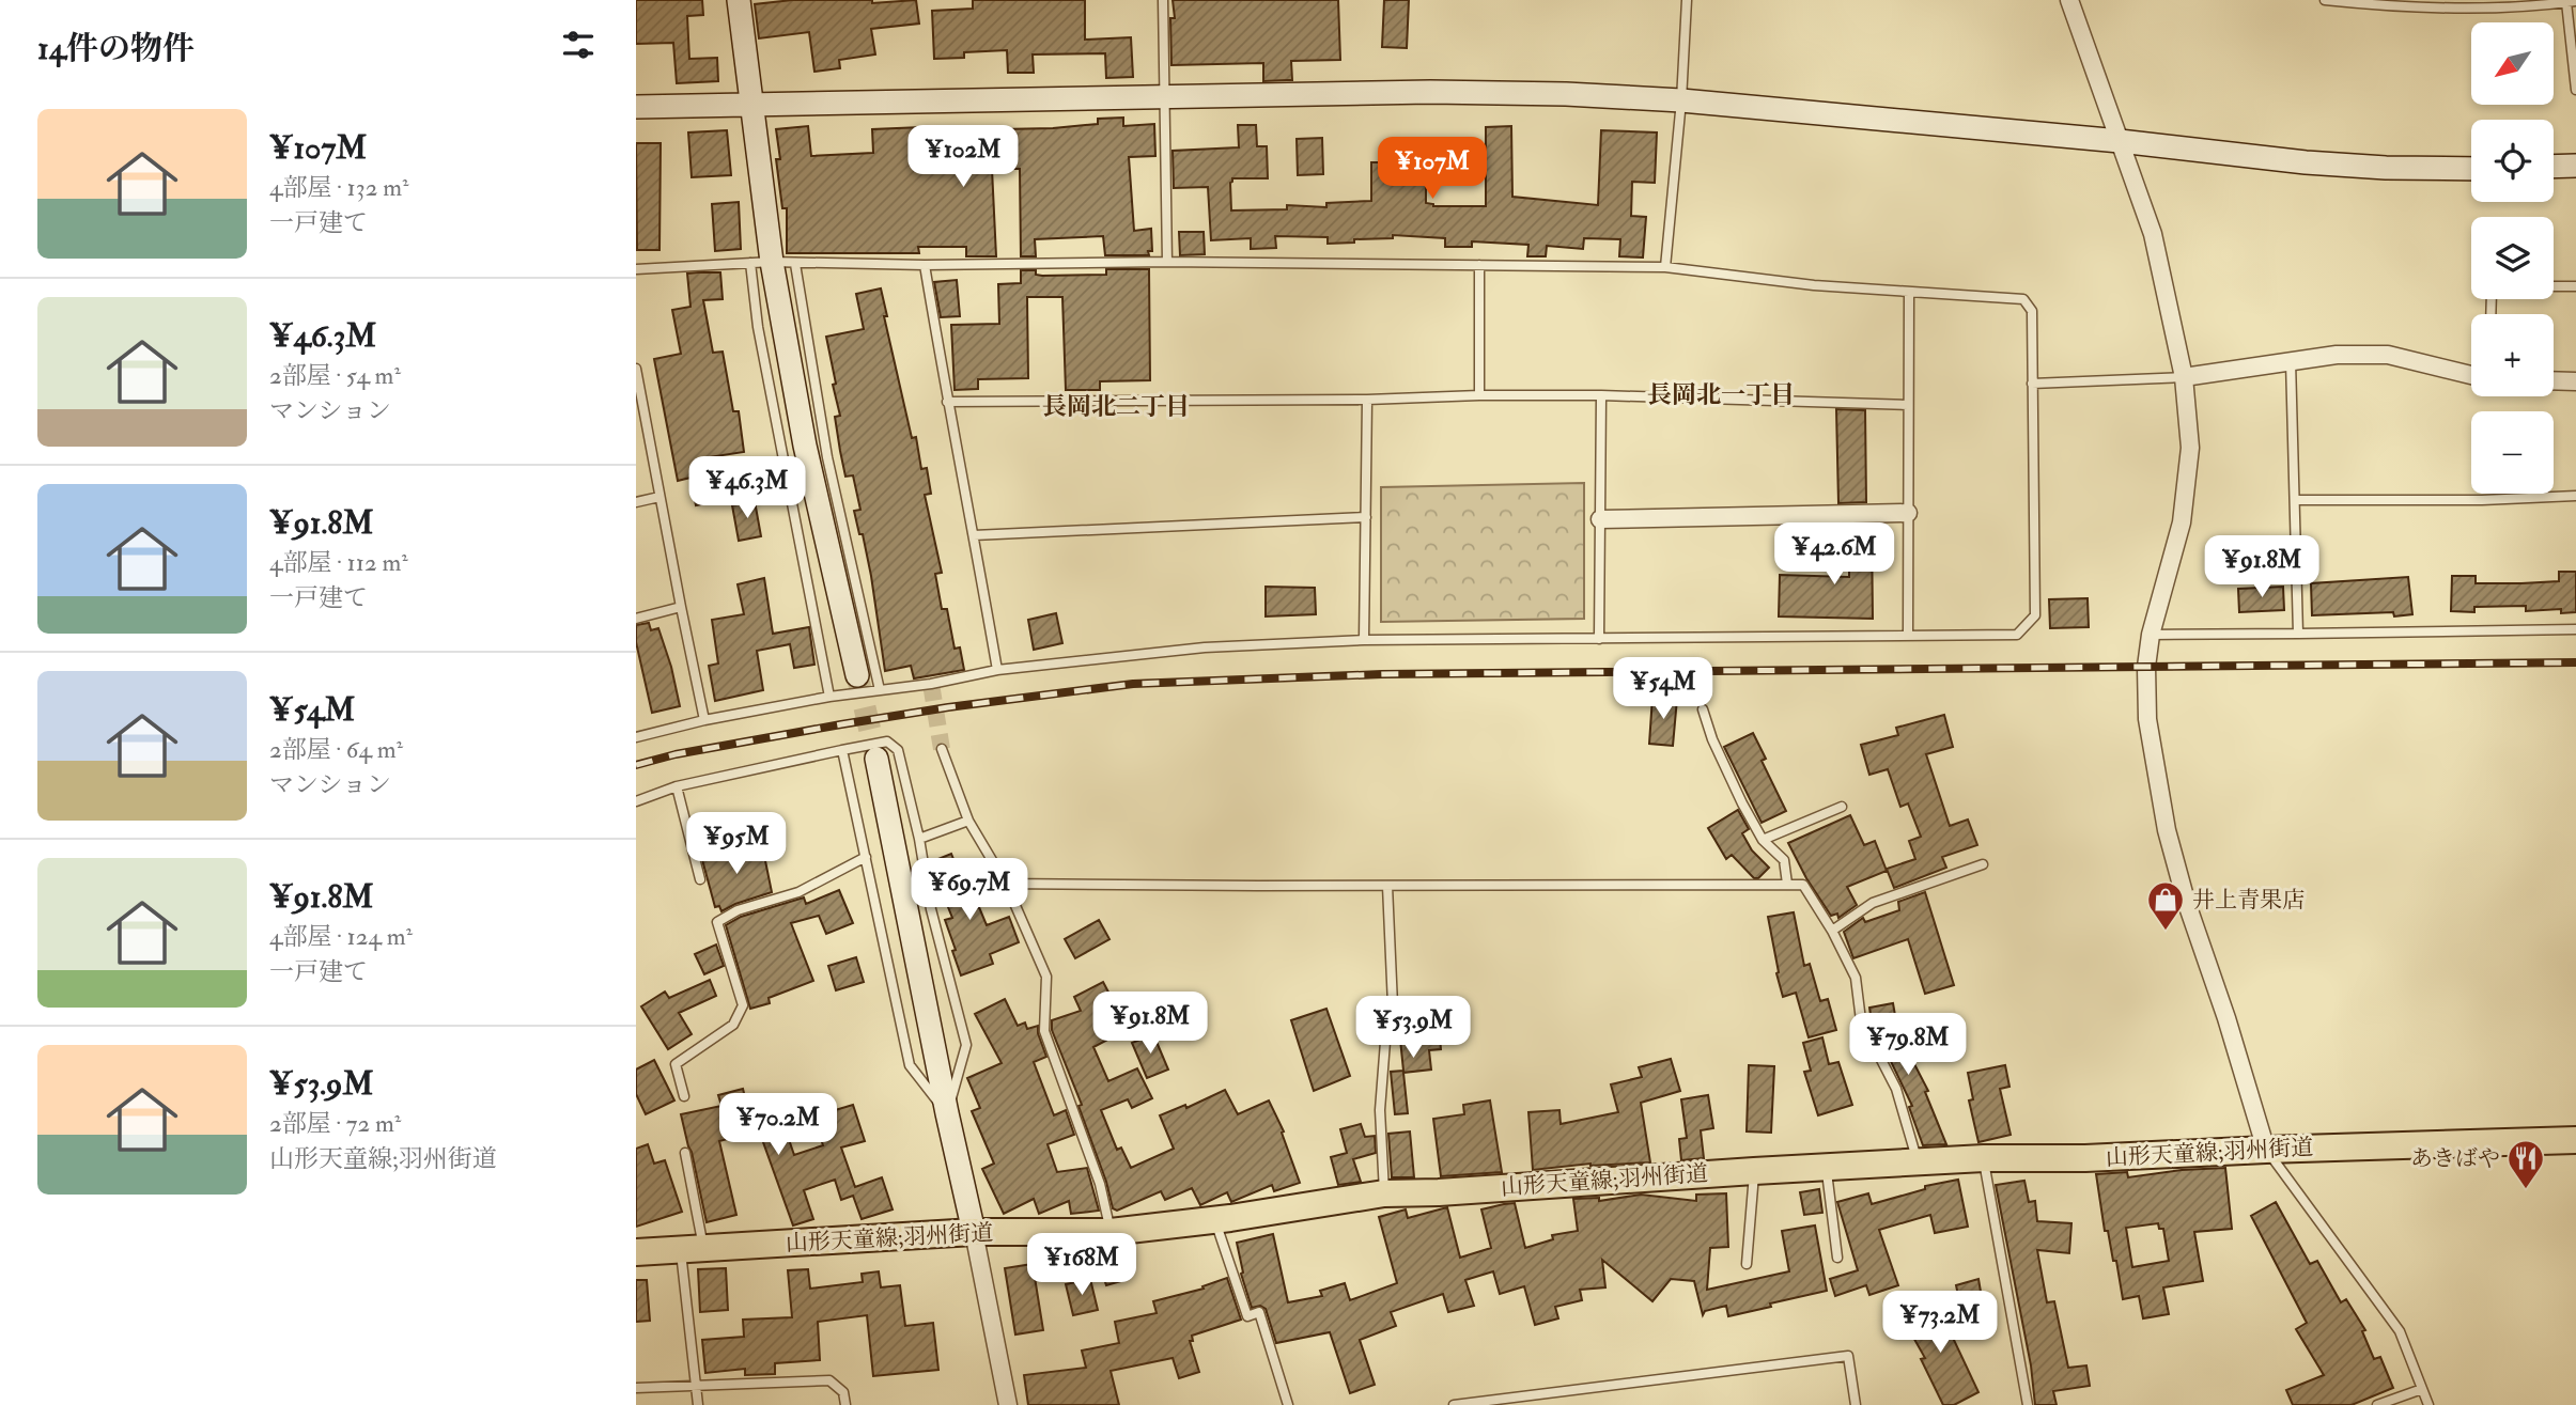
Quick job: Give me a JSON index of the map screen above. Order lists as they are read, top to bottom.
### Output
{
  "streets": {
    "main road": ["山形天童線;羽州街道"]
  },
  "districts": ["長岡北一丁目", "長岡北二丁目"],
  "places": {
    "shop": ["井上青果店"],
    "restaurant": ["あきばや"]
  },
  "north": "bottom left",
  "page": {
    "heading": "14件の物件",
    "map_buttons": ["+", "−"],
    "list": [
      {
        "name": "¥107M",
        "note": "4部屋 · 132 m² · 一戸建て"
      },
      {
        "name": "¥46.3M",
        "note": "2部屋 · 54 m² · マンション"
      },
      {
        "name": "¥91.8M",
        "note": "4部屋 · 112 m² · 一戸建て"
      },
      {
        "name": "¥54M",
        "note": "2部屋 · 64 m² · マンション"
      },
      {
        "name": "¥91.8M",
        "note": "4部屋 · 124 m² · 一戸建て"
      },
      {
        "name": "¥53.9M",
        "note": "2部屋 · 72 m² · 山形天童線;羽州街道"
      }
    ],
    "price": [
      "¥102M",
      "¥107M",
      "¥46.3M",
      "¥42.6M",
      "¥91.8M",
      "¥54M",
      "¥95M",
      "¥69.7M",
      "¥91.8M",
      "¥53.9M",
      "¥79.8M",
      "¥70.2M",
      "¥168M",
      "¥73.2M"
    ]
  }
}
